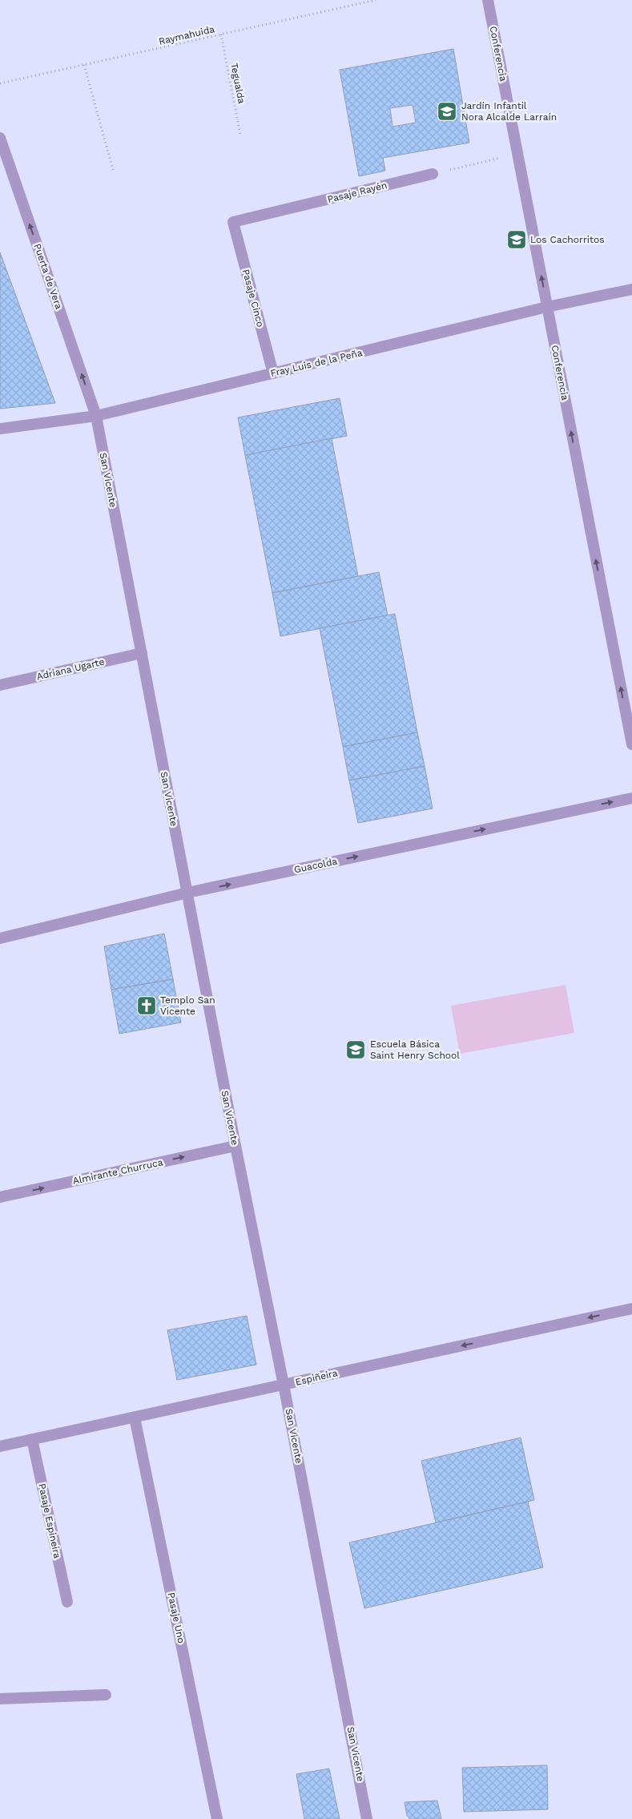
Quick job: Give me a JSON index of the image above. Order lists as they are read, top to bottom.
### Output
{
  "streets": {
    "street": [
      "Conferencia",
      "Pasaje Rayén",
      "Puerta de Vera",
      "Pasaje Cinco",
      "Fray Luis de la Peña",
      "San Vicente",
      "Adriana Ugarte",
      "Guacolda",
      "Almirante Churruca",
      "Espiñeira",
      "Pasaje Espineira",
      "Pasaje Uno"
    ],
    "path": ["Raymahuida", "Tegualda"]
  },
  "crossings": [
    ["Raymahuida", "Tegualda"],
    ["Conferencia", "Fray Luis de la Peña"],
    ["Pasaje Rayén", "Pasaje Cinco"],
    ["Puerta de Vera", "Fray Luis de la Peña"],
    ["Puerta de Vera", "San Vicente"],
    ["Pasaje Cinco", "Fray Luis de la Peña"],
    ["Fray Luis de la Peña", "San Vicente"],
    ["San Vicente", "Adriana Ugarte"],
    ["San Vicente", "Guacolda"],
    ["San Vicente", "Almirante Churruca"],
    ["San Vicente", "Espiñeira"],
    ["Espiñeira", "Pasaje Espineira"],
    ["Espiñeira", "Pasaje Uno"]
  ],
  "one_way": [
    "Conferencia",
    "Puerta de Vera",
    "Guacolda",
    "Almirante Churruca",
    "Espiñeira"
  ],
  "places": {
    "school or university": ["Jardín Infantil Nora Alcalde Larraín", "Los Cachorritos", "Escuela Básica Saint Henry School"],
    "church": ["Templo San Vicente"]
  }
}
